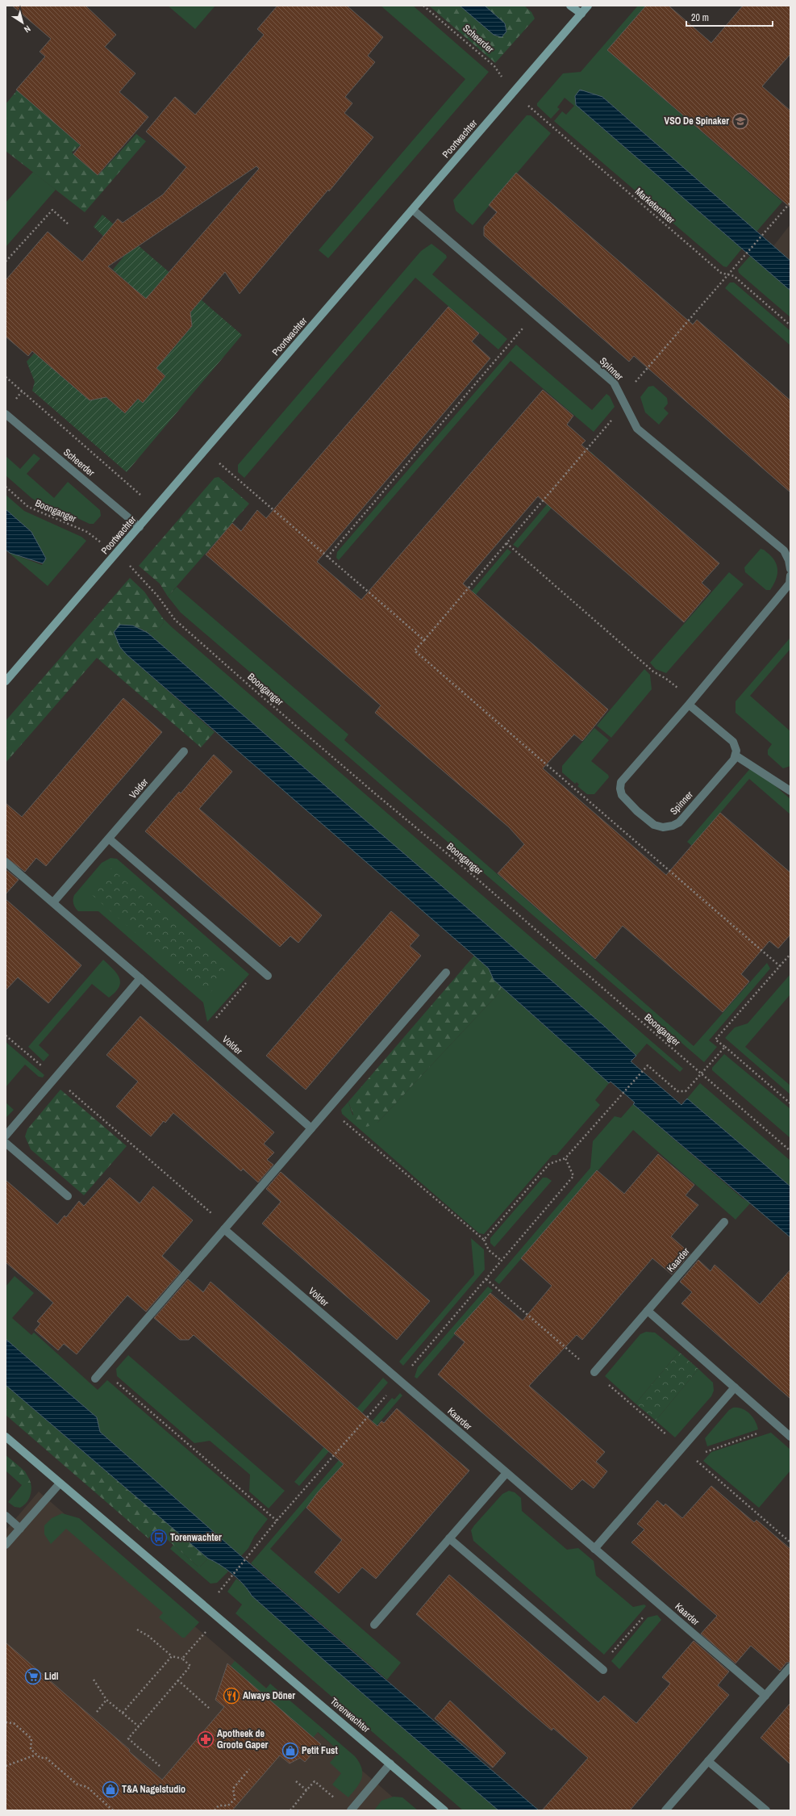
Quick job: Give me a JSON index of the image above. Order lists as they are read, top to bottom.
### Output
{
  "streets": {
    "street": [
      "Scheerder",
      "Poortwachter",
      "Spinner",
      "Volder",
      "Kaarder",
      "Torenwachter"
    ],
    "path": ["Marketentster", "Boonganger"]
  },
  "crossings": [
    ["Scheerder", "Poortwachter"],
    ["Scheerder", "Marketentster"],
    ["Poortwachter", "Marketentster"],
    ["Poortwachter", "Spinner"],
    ["Volder", "Kaarder"]
  ],
  "places": {
    "school or university": ["VSO De Spinaker"],
    "bus stop": ["Torenwachter"],
    "supermarket": ["Lidl"],
    "restaurant": ["Always Döner"],
    "pharmacy": ["Apotheek de Groote Gaper"],
    "shop": ["Petit Fust", "T&A Nagelstudio"]
  },
  "scale_bar": "20 m",
  "north": "bottom right"
}
